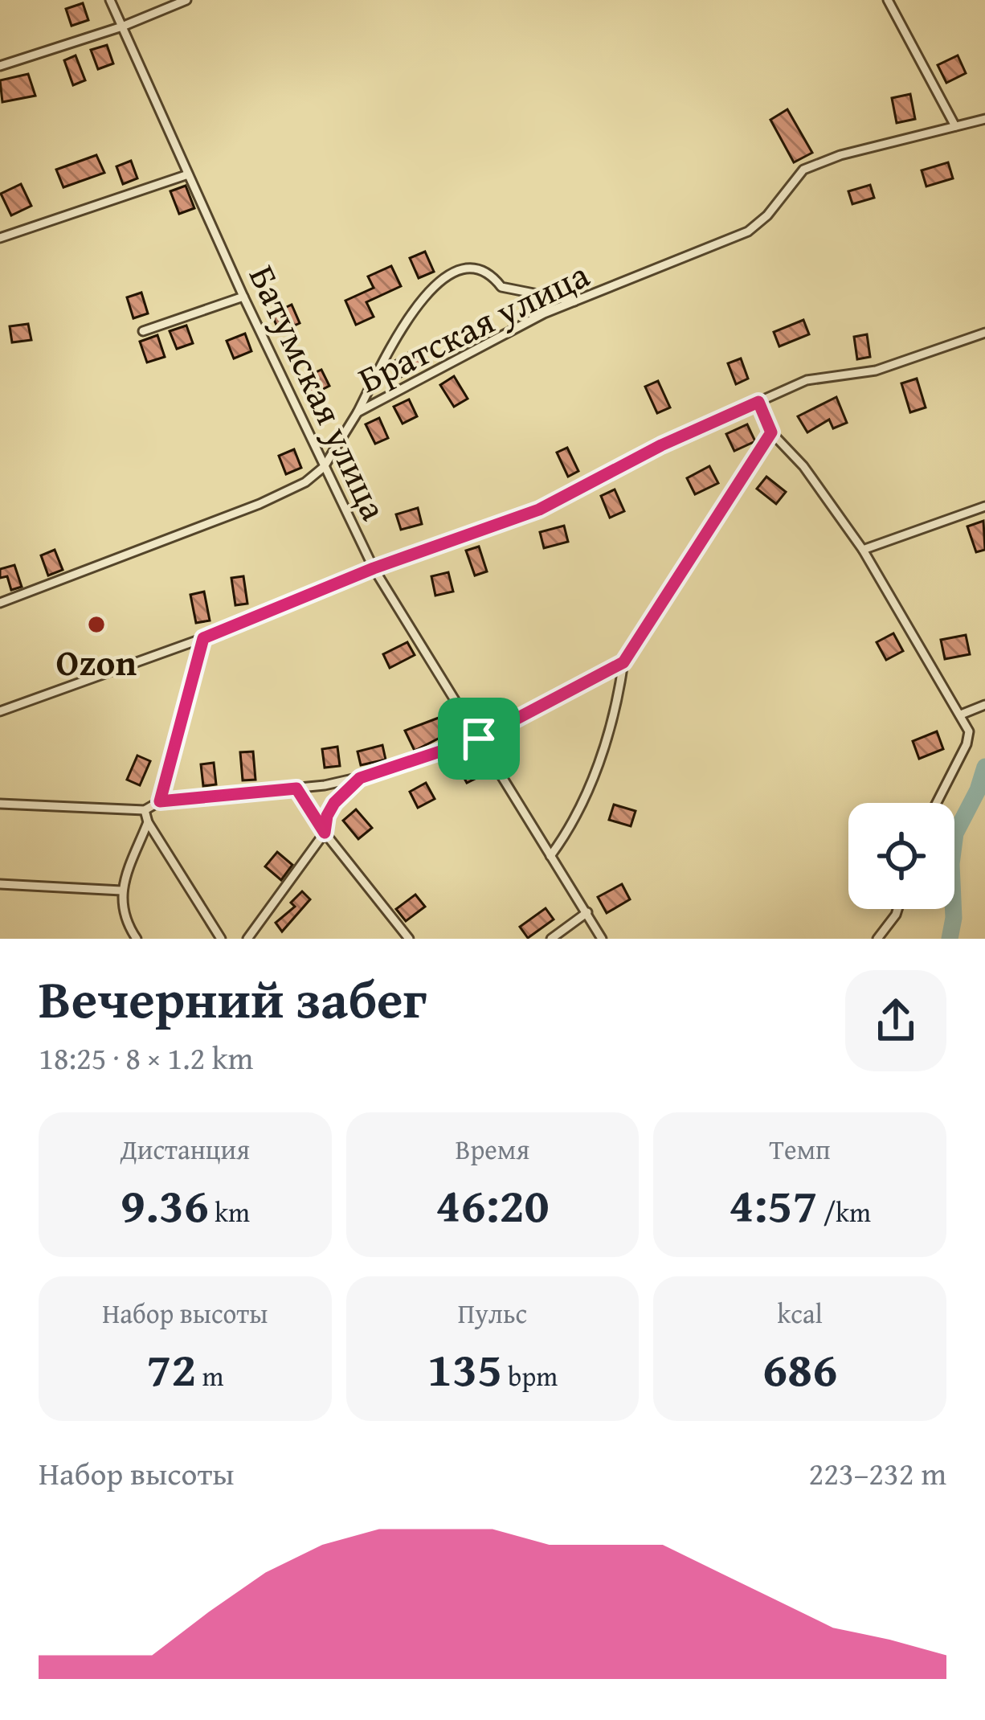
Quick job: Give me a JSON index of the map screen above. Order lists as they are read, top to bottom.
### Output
{
  "streets": {
    "street": ["Братская улица", "Батумская улица"]
  },
  "crossings": [
    ["Братская улица", "Батумская улица"]
  ],
  "places": ["Ozon"],
  "page": {
    "heading": ["Вечерний забег", "18:25 · 8 × 1.2 km"],
    "stats": [
      ["Дистанция", "9.36 km"],
      ["Время", "46:20"],
      ["Темп", "4:57 /km"],
      ["Набор высоты", "72 m"],
      ["Пульс", "135 bpm"],
      ["kcal", "686"]
    ],
    "chart": ["Набор высоты", "223–232 m"]
  }
}
